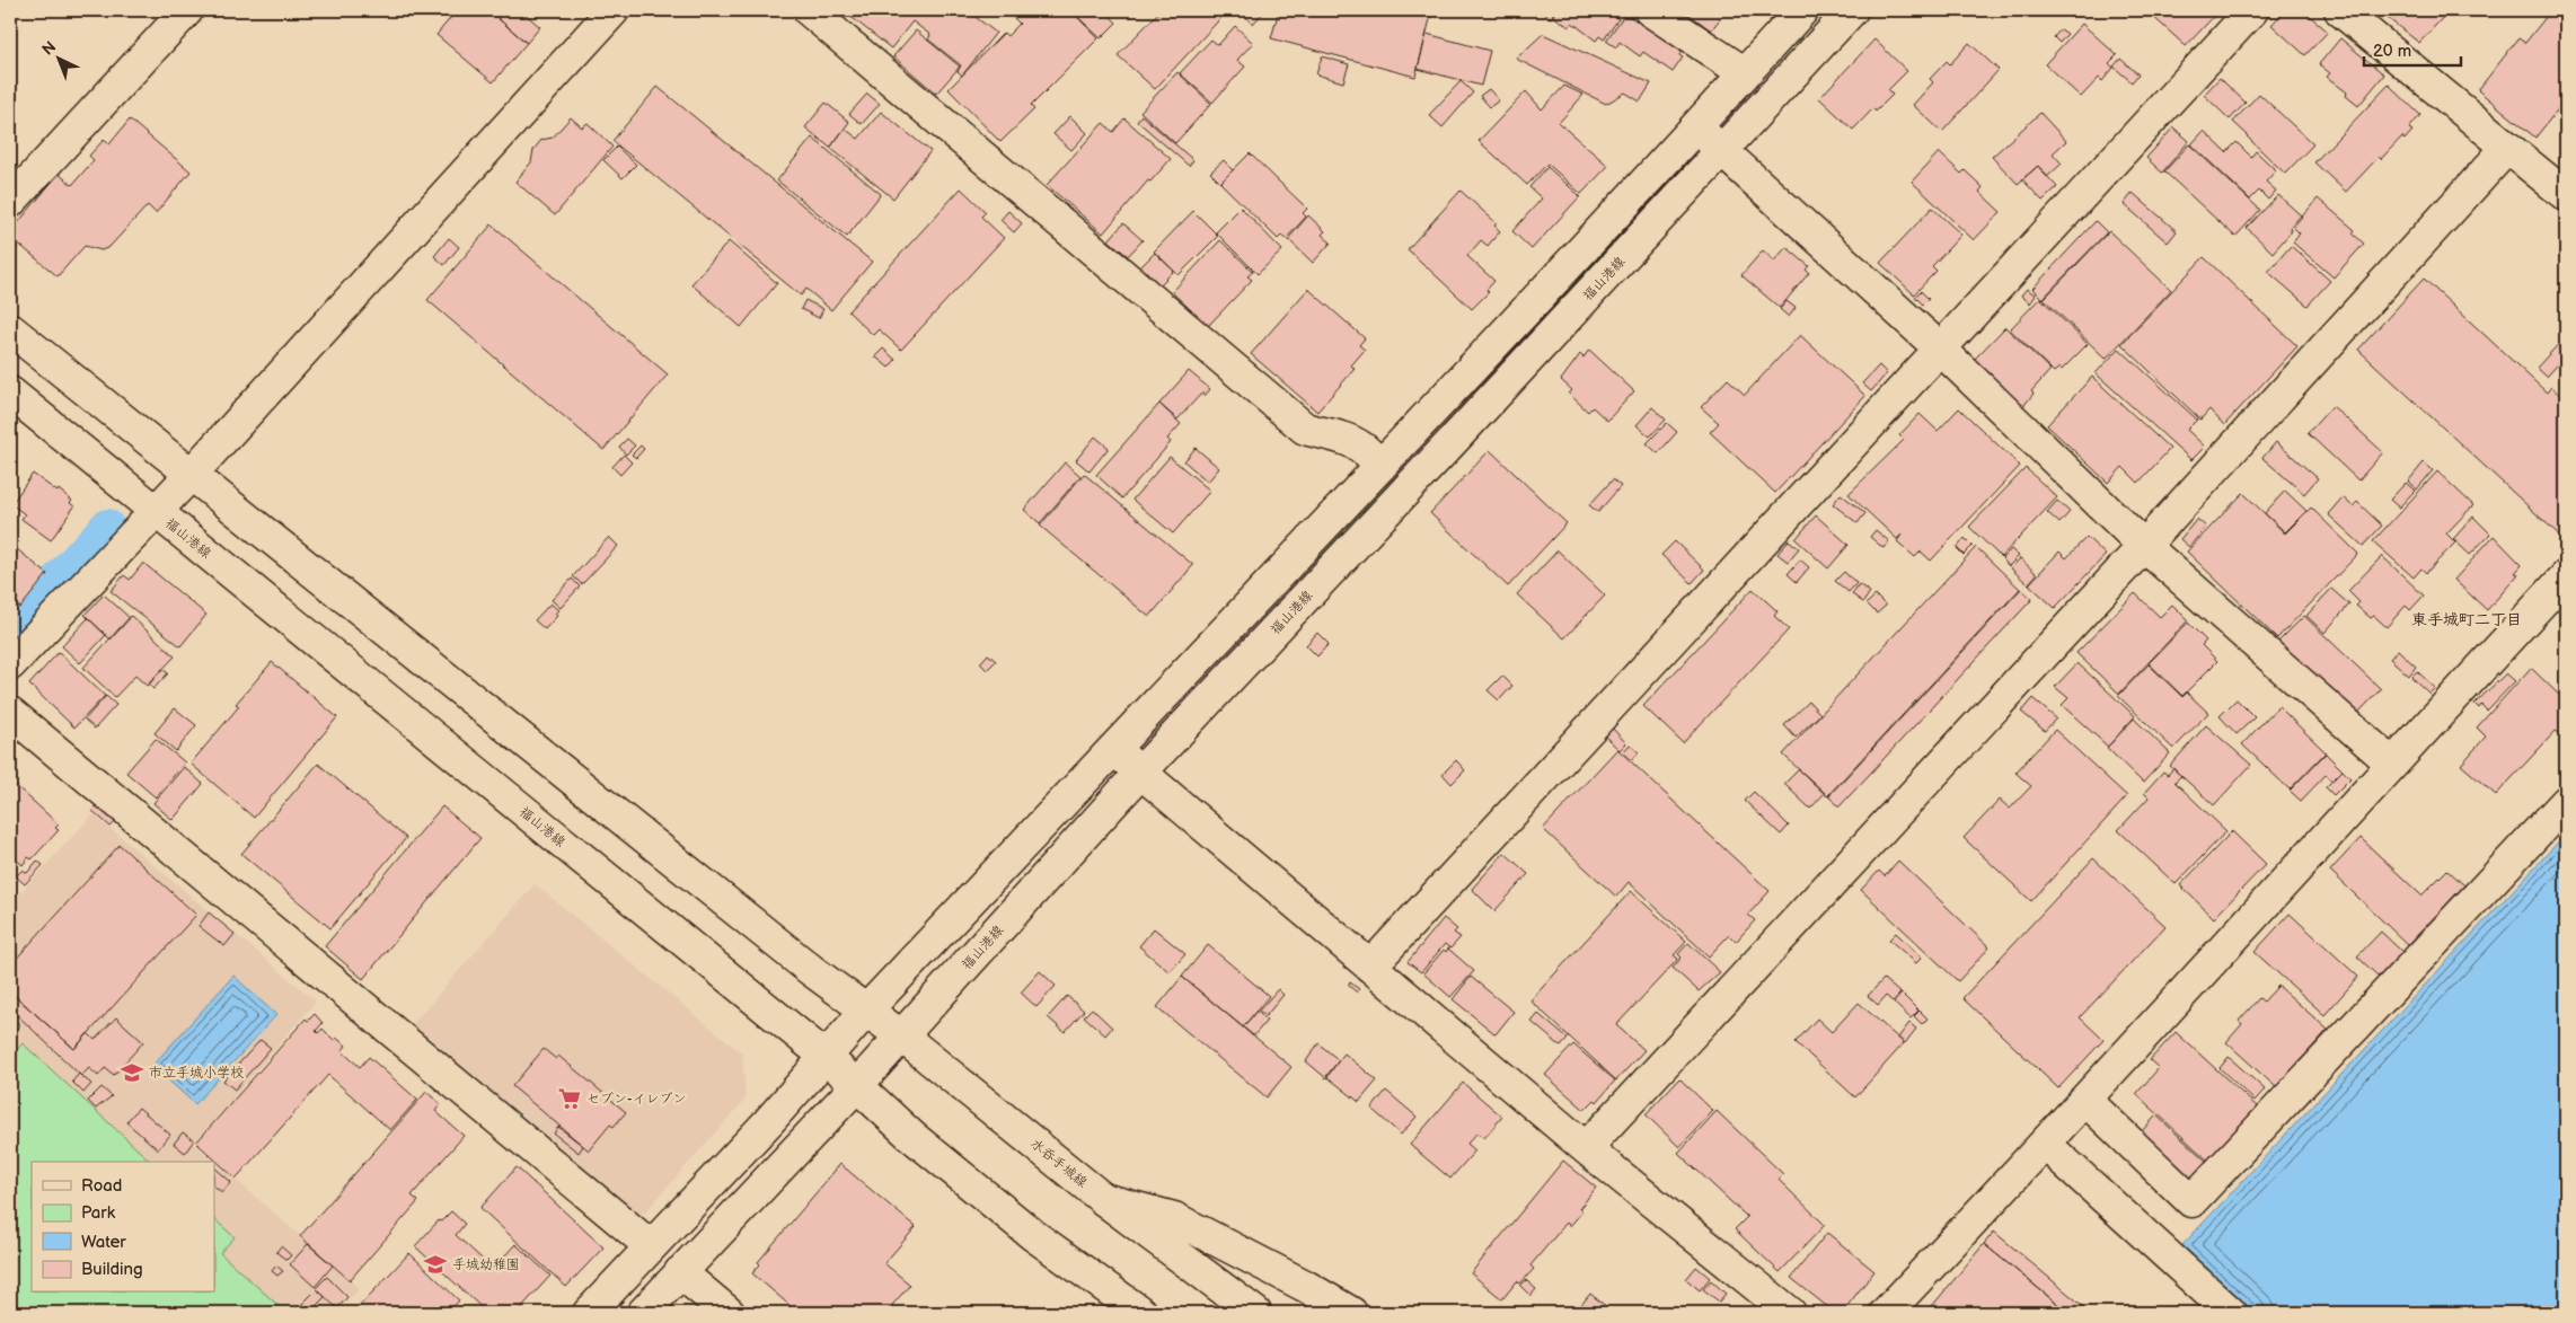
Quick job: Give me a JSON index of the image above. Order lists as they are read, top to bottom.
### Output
{
  "streets": {
    "street": ["福山港線", "水呑手城線"]
  },
  "crossings": [
    ["福山港線", "水呑手城線"]
  ],
  "districts": ["東手城町二丁目"],
  "places": {
    "school or university": ["市立手城小学校", "手城幼稚園"],
    "supermarket": ["セブン-イレブン"]
  },
  "legend": [
    "Road",
    "Park",
    "Water",
    "Building"
  ],
  "scale_bar": "20 m",
  "north": "top left"
}
